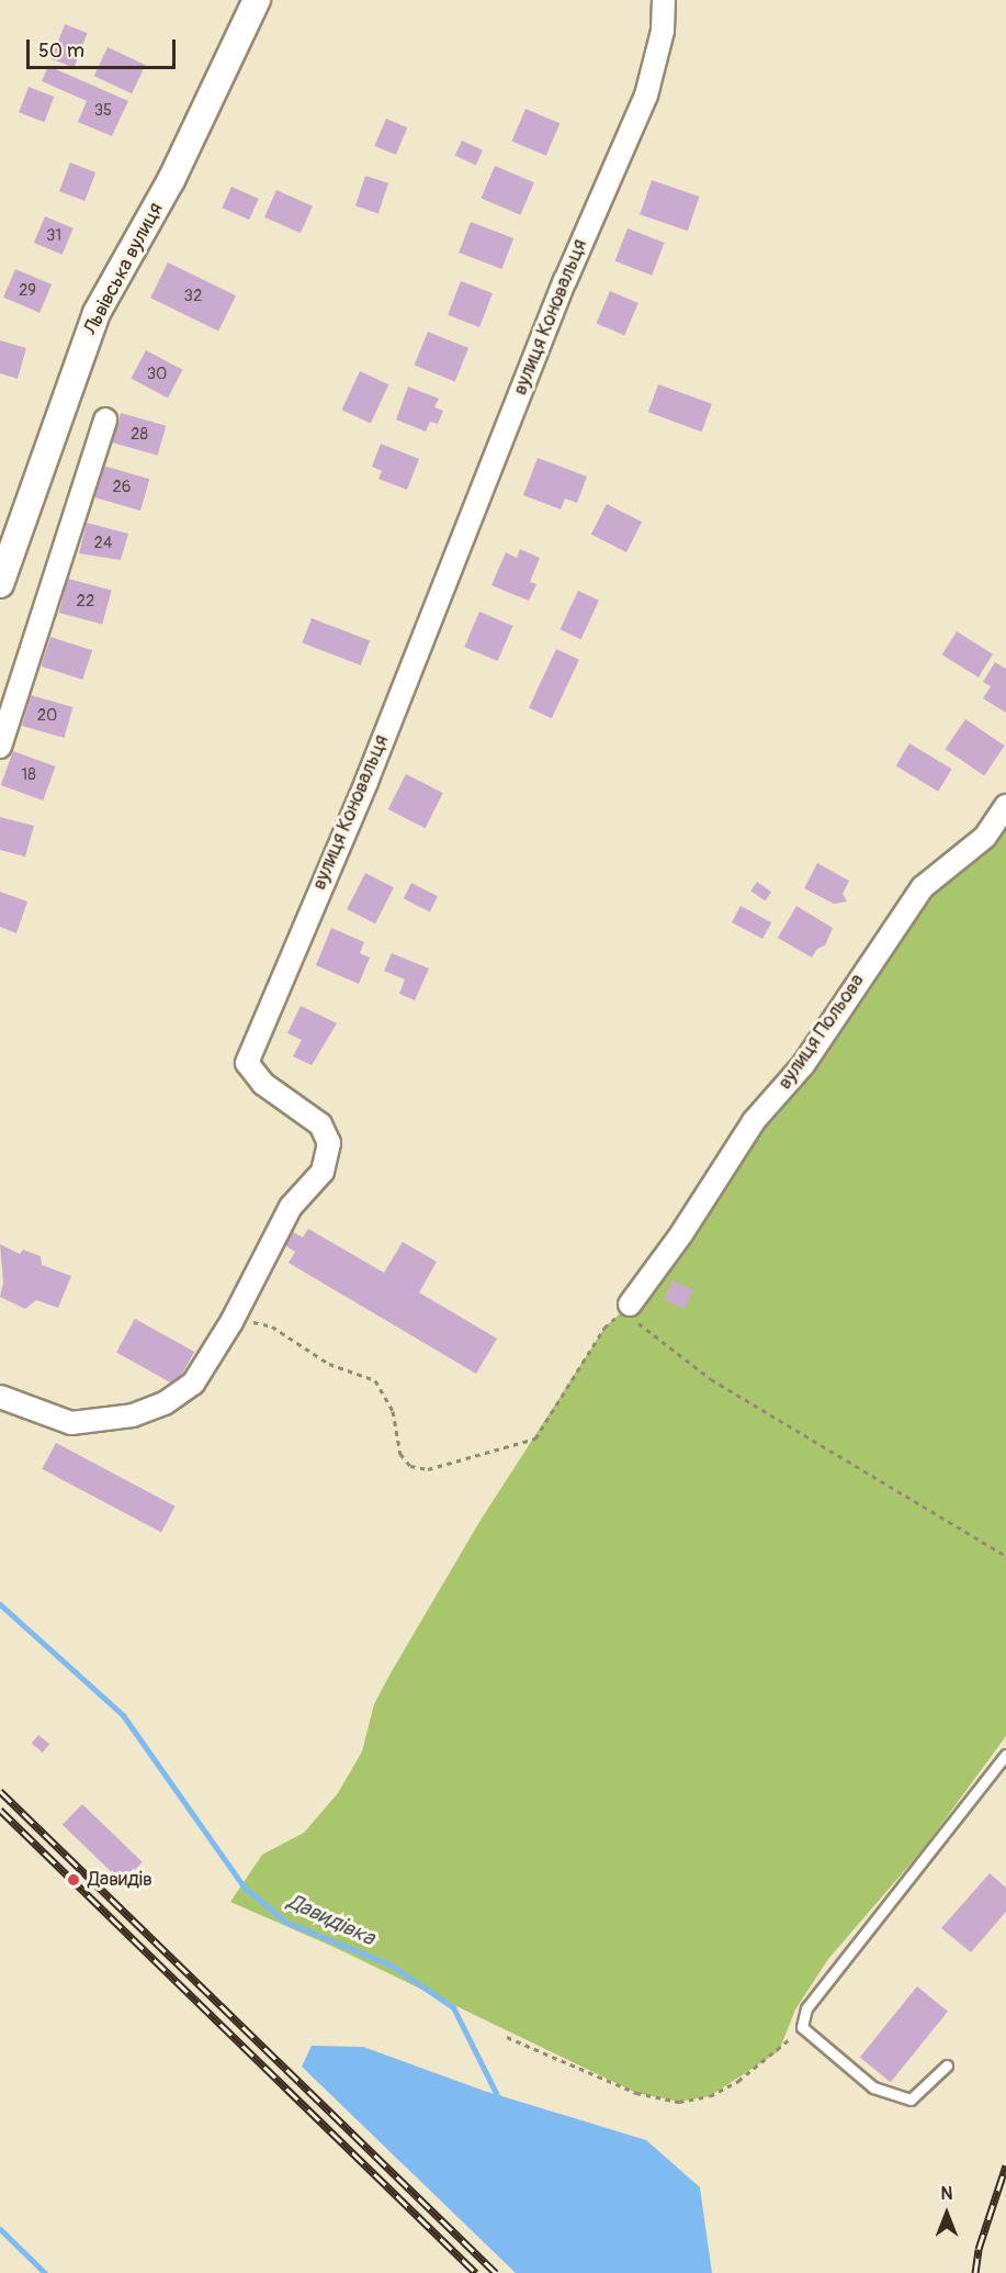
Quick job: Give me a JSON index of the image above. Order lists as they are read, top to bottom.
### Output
{
  "streets": {
    "street": ["Львівська вулиця", "вулиця Коновальця", "вулиця Польова"]
  },
  "water": ["Давидівка"],
  "places": ["Давидів"],
  "house_numbers": [
    "35",
    "31",
    "29",
    "32",
    "30",
    "28",
    "26",
    "24",
    "22",
    "20",
    "18"
  ],
  "scale_bar": "50 m",
  "north": "top"
}
